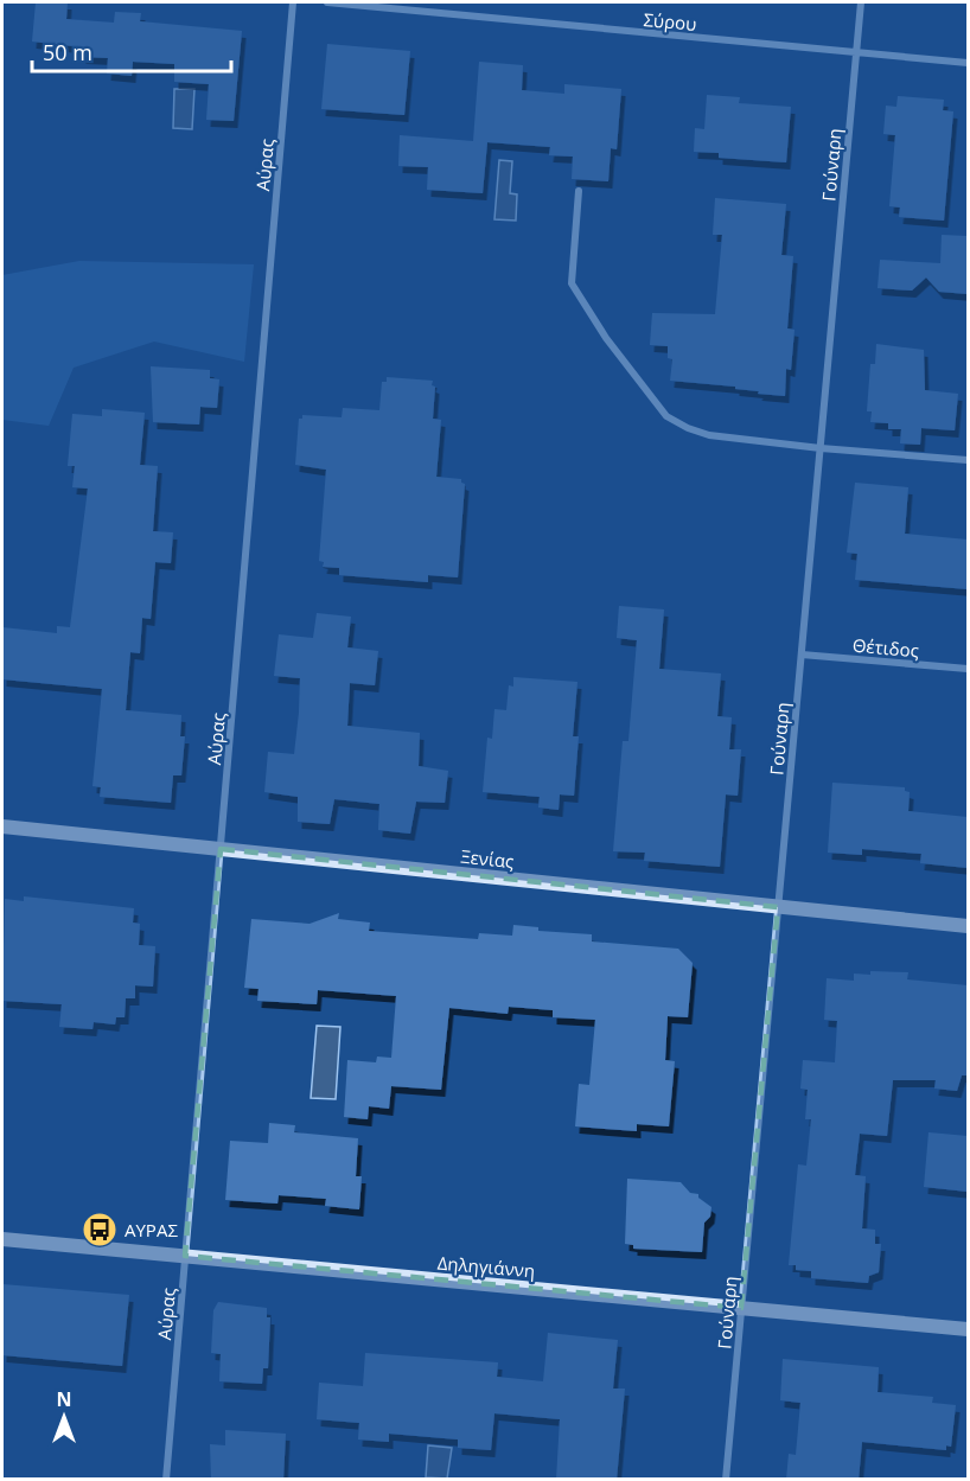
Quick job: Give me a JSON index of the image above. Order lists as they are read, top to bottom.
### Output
{
  "streets": {
    "street": [
      "Σύρου",
      "Αύρας",
      "Γούναρη",
      "Θέτιδος",
      "Ξενίας",
      "Δηληγιάννη"
    ]
  },
  "crossings": [
    ["Σύρου", "Γούναρη"],
    ["Αύρας", "Ξενίας"],
    ["Αύρας", "Δηληγιάννη"],
    ["Γούναρη", "Θέτιδος"],
    ["Γούναρη", "Ξενίας"],
    ["Γούναρη", "Δηληγιάννη"]
  ],
  "places": {
    "bus stop": ["ΑΥΡΑΣ"]
  },
  "scale_bar": "50 m",
  "north": "top"
}
